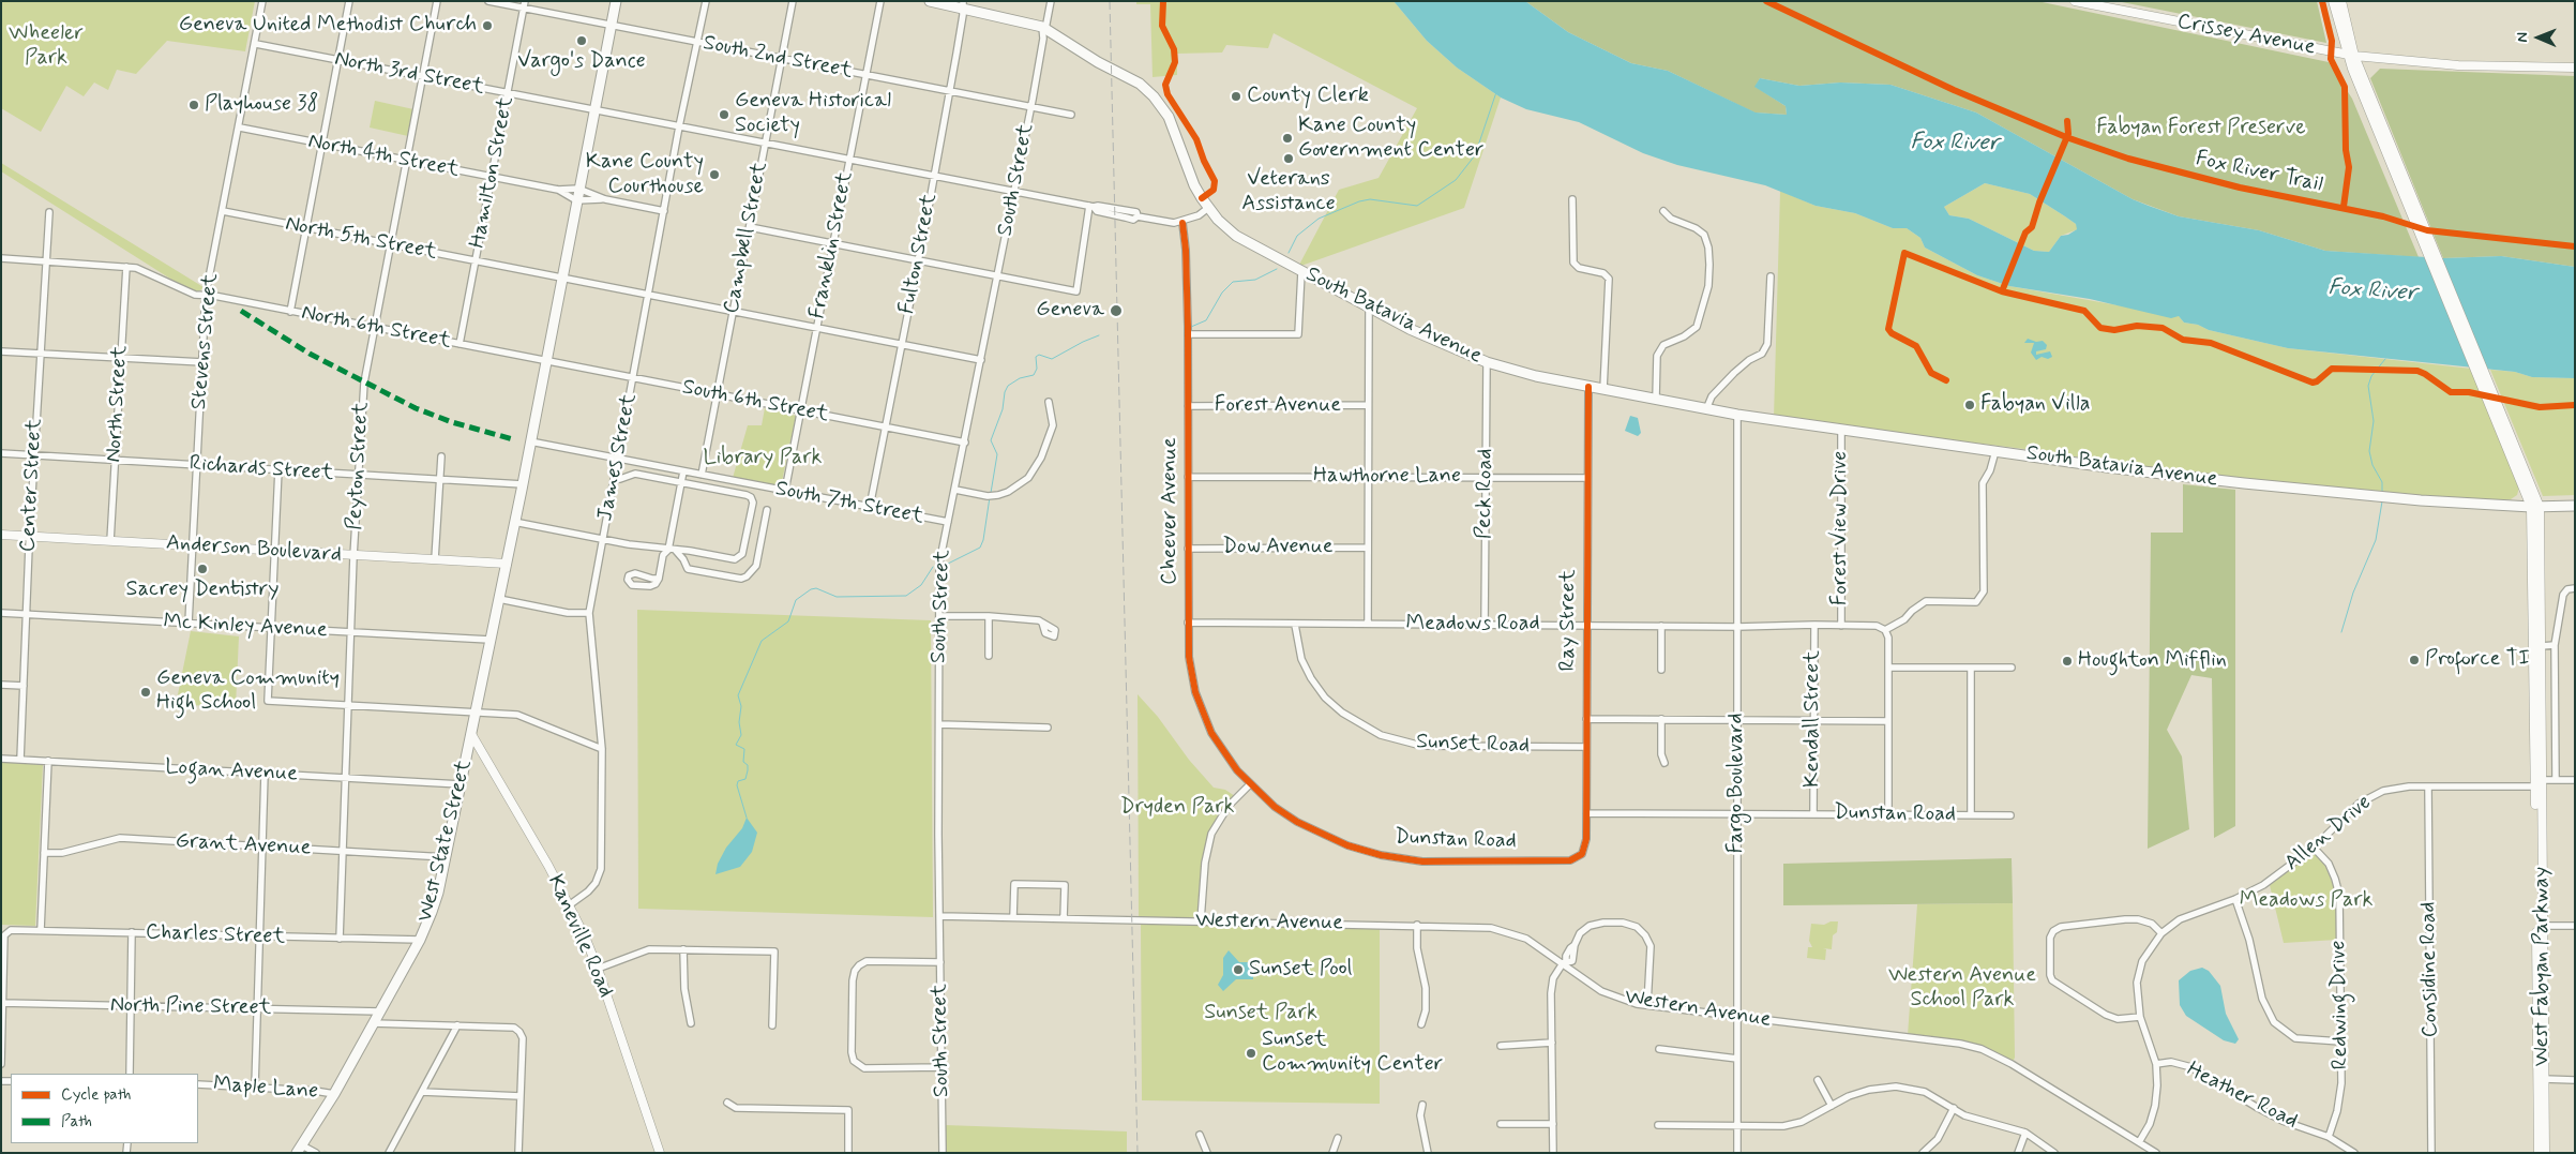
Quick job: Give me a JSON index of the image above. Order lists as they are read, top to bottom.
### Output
{
  "streets": {
    "main road": [
      "Crissey Avenue",
      "South Batavia Avenue",
      "Anderson Boulevard",
      "West State Street",
      "Kaneville Road",
      "West Fabyan Parkway"
    ],
    "street": [
      "South 2nd Street",
      "North 3rd Street",
      "North 4th Street",
      "Hamilton Street",
      "South Street",
      "Campbell Street",
      "North 5th Street",
      "Franklin Street",
      "Fulton Street",
      "North 6th Street",
      "Stevens Street",
      "South 6th Street",
      "North Street",
      "Forest Avenue",
      "James Street",
      "Peyton Street",
      "Richards Street",
      "Hawthorne Lane",
      "Center Street",
      "Peck Road",
      "South 7th Street",
      "Cheever Avenue",
      "Forest View Drive",
      "Dow Avenue",
      "Ray Street",
      "Meadows Road",
      "Mc Kinley Avenue",
      "Kendall Street",
      "Sunset Road",
      "Logan Avenue",
      "Fargo Boulevard",
      "Dunstan Road",
      "Allen Drive",
      "Grant Avenue",
      "Western Avenue",
      "Charles Street",
      "Considine Road",
      "Redwing Drive",
      "North Pine Street",
      "Maple Lane",
      "Heather Road"
    ],
    "cycle path": ["Fox River Trail"]
  },
  "crossings": [
    ["South 2nd Street", "Hamilton Street"],
    ["South 2nd Street", "South Street"],
    ["South 2nd Street", "Campbell Street"],
    ["South 2nd Street", "Franklin Street"],
    ["South 2nd Street", "Fulton Street"],
    ["South 2nd Street", "James Street"],
    ["South 2nd Street", "West State Street"],
    ["North 3rd Street", "Hamilton Street"],
    ["North 3rd Street", "South Street"],
    ["North 3rd Street", "Campbell Street"],
    ["North 3rd Street", "Franklin Street"],
    ["North 3rd Street", "Fulton Street"],
    ["North 3rd Street", "Stevens Street"],
    ["North 3rd Street", "James Street"],
    ["North 3rd Street", "Peyton Street"],
    ["North 3rd Street", "Cheever Avenue"],
    ["North 3rd Street", "West State Street"],
    ["North 4th Street", "Hamilton Street"],
    ["North 4th Street", "Stevens Street"],
    ["North 4th Street", "Peyton Street"],
    ["North 4th Street", "West State Street"],
    ["Hamilton Street", "North 5th Street"],
    ["Hamilton Street", "North 6th Street"],
    ["South Street", "North 5th Street"],
    ["South Street", "South Batavia Avenue"],
    ["South Street", "South 6th Street"],
    ["South Street", "South 7th Street"],
    ["South Street", "Western Avenue"],
    ["Campbell Street", "North 5th Street"],
    ["Campbell Street", "South 6th Street"],
    ["Campbell Street", "South 7th Street"],
    ["North 5th Street", "Franklin Street"],
    ["North 5th Street", "Fulton Street"],
    ["North 5th Street", "Stevens Street"],
    ["North 5th Street", "James Street"],
    ["North 5th Street", "Peyton Street"],
    ["North 5th Street", "West State Street"],
    ["Franklin Street", "South 6th Street"],
    ["Franklin Street", "South 7th Street"],
    ["Fulton Street", "South 6th Street"],
    ["Fulton Street", "South 7th Street"],
    ["South Batavia Avenue", "Peck Road"],
    ["South Batavia Avenue", "Forest View Drive"],
    ["South Batavia Avenue", "Ray Street"],
    ["South Batavia Avenue", "Fargo Boulevard"],
    ["North 6th Street", "Stevens Street"],
    ["North 6th Street", "South 6th Street"],
    ["North 6th Street", "North Street"],
    ["North 6th Street", "Peyton Street"],
    ["North 6th Street", "Center Street"],
    ["North 6th Street", "West State Street"],
    ["Stevens Street", "Richards Street"],
    ["Stevens Street", "Anderson Boulevard"],
    ["Stevens Street", "Mc Kinley Avenue"],
    ["South 6th Street", "James Street"],
    ["South 6th Street", "West State Street"],
    ["North Street", "Richards Street"],
    ["North Street", "Anderson Boulevard"],
    ["Forest Avenue", "Cheever Avenue"],
    ["James Street", "South 7th Street"],
    ["James Street", "Kaneville Road"],
    ["Peyton Street", "Richards Street"],
    ["Peyton Street", "Anderson Boulevard"],
    ["Peyton Street", "Mc Kinley Avenue"],
    ["Peyton Street", "Logan Avenue"],
    ["Peyton Street", "Grant Avenue"],
    ["Peyton Street", "Charles Street"],
    ["Richards Street", "Center Street"],
    ["Richards Street", "West State Street"],
    ["Hawthorne Lane", "Peck Road"],
    ["Hawthorne Lane", "Cheever Avenue"],
    ["Hawthorne Lane", "Ray Street"],
    ["Center Street", "Anderson Boulevard"],
    ["Center Street", "Mc Kinley Avenue"],
    ["Center Street", "Logan Avenue"],
    ["Peck Road", "Meadows Road"],
    ["South 7th Street", "West State Street"],
    ["Cheever Avenue", "Dow Avenue"],
    ["Cheever Avenue", "Meadows Road"],
    ["Cheever Avenue", "Dunstan Road"],
    ["Forest View Drive", "Meadows Road"],
    ["Anderson Boulevard", "West State Street"],
    ["Ray Street", "Meadows Road"],
    ["Ray Street", "Sunset Road"],
    ["Ray Street", "Dunstan Road"],
    ["Meadows Road", "Kendall Street"],
    ["Meadows Road", "Sunset Road"],
    ["Meadows Road", "Fargo Boulevard"],
    ["Mc Kinley Avenue", "West State Street"],
    ["Kendall Street", "Dunstan Road"],
    ["Logan Avenue", "West State Street"],
    ["Fargo Boulevard", "Dunstan Road"],
    ["Fargo Boulevard", "Western Avenue"],
    ["Allen Drive", "Western Avenue"],
    ["Allen Drive", "West Fabyan Parkway"],
    ["Allen Drive", "Considine Road"],
    ["Allen Drive", "Redwing Drive"],
    ["Allen Drive", "Heather Road"],
    ["West State Street", "Grant Avenue"],
    ["West State Street", "Charles Street"],
    ["West State Street", "Kaneville Road"],
    ["West State Street", "North Pine Street"],
    ["West State Street", "Maple Lane"],
    ["Charles Street", "North Pine Street"],
    ["Redwing Drive", "Heather Road"]
  ],
  "water": ["Fox River"],
  "parks": [
    "Wheeler Park",
    "Fabyan Forest Preserve",
    "Library Park",
    "Dryden Park",
    "Meadows Park",
    "Western Avenue School Park",
    "Sunset Park"
  ],
  "places": [
    "Geneva United Methodist Church",
    "Vargo's Dance",
    "County Clerk",
    "Playhouse 38",
    "Geneva Historical Society",
    "Kane County Government Center",
    "Veterans Assistance",
    "Kane County Courthouse",
    "Geneva",
    "Fabyan Villa",
    "Sacrey Dentistry",
    "Proforce TI",
    "Houghton Mifflin",
    "Geneva Community High School",
    "Sunset Pool",
    "Sunset Community Center"
  ],
  "legend": ["Cycle path", "Path"],
  "north": "left"
}
